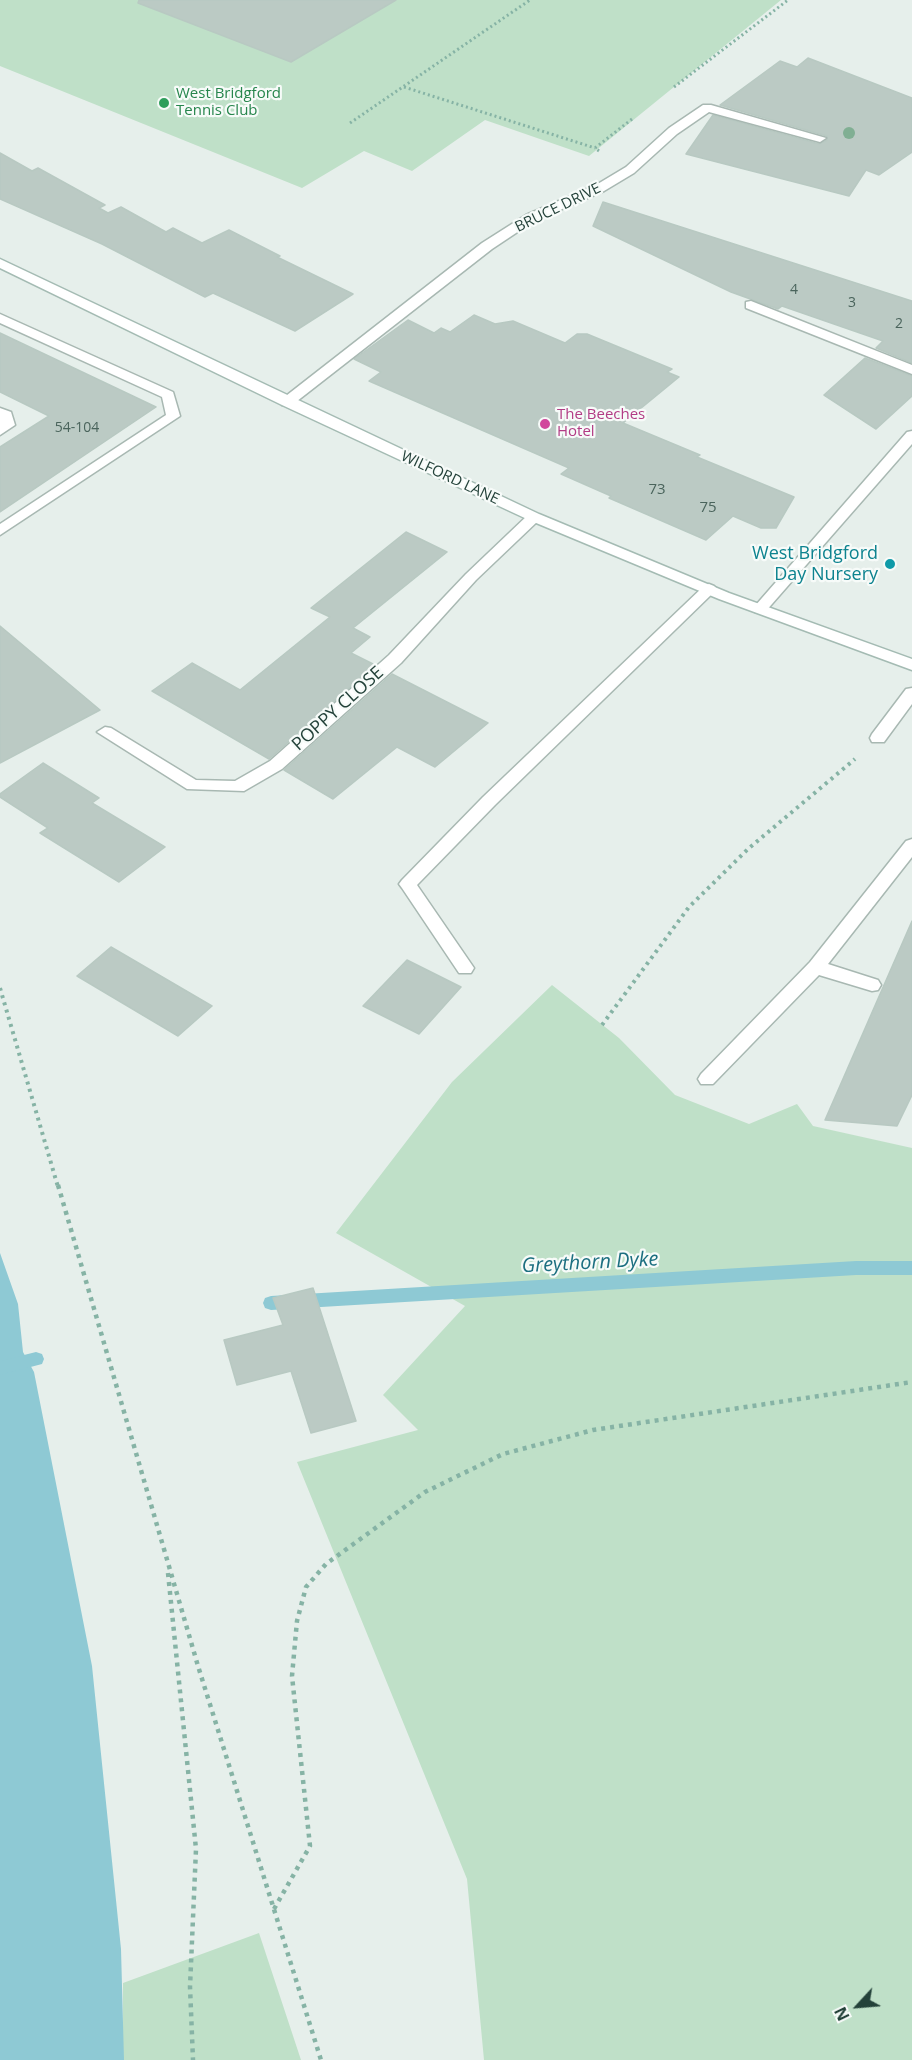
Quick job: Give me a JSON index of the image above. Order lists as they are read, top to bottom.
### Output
{
  "streets": {
    "street": ["BRUCE DRIVE", "WILFORD LANE", "POPPY CLOSE"]
  },
  "crossings": [
    ["BRUCE DRIVE", "WILFORD LANE"],
    ["WILFORD LANE", "POPPY CLOSE"]
  ],
  "water": ["Greythorn Dyke"],
  "places": ["West Bridgford Tennis Club", "The Beeches Hotel", "West Bridgford Day Nursery"],
  "house_numbers": [
    "4",
    "3",
    "2",
    "54-104",
    "73",
    "75"
  ],
  "north": "bottom left"
}
